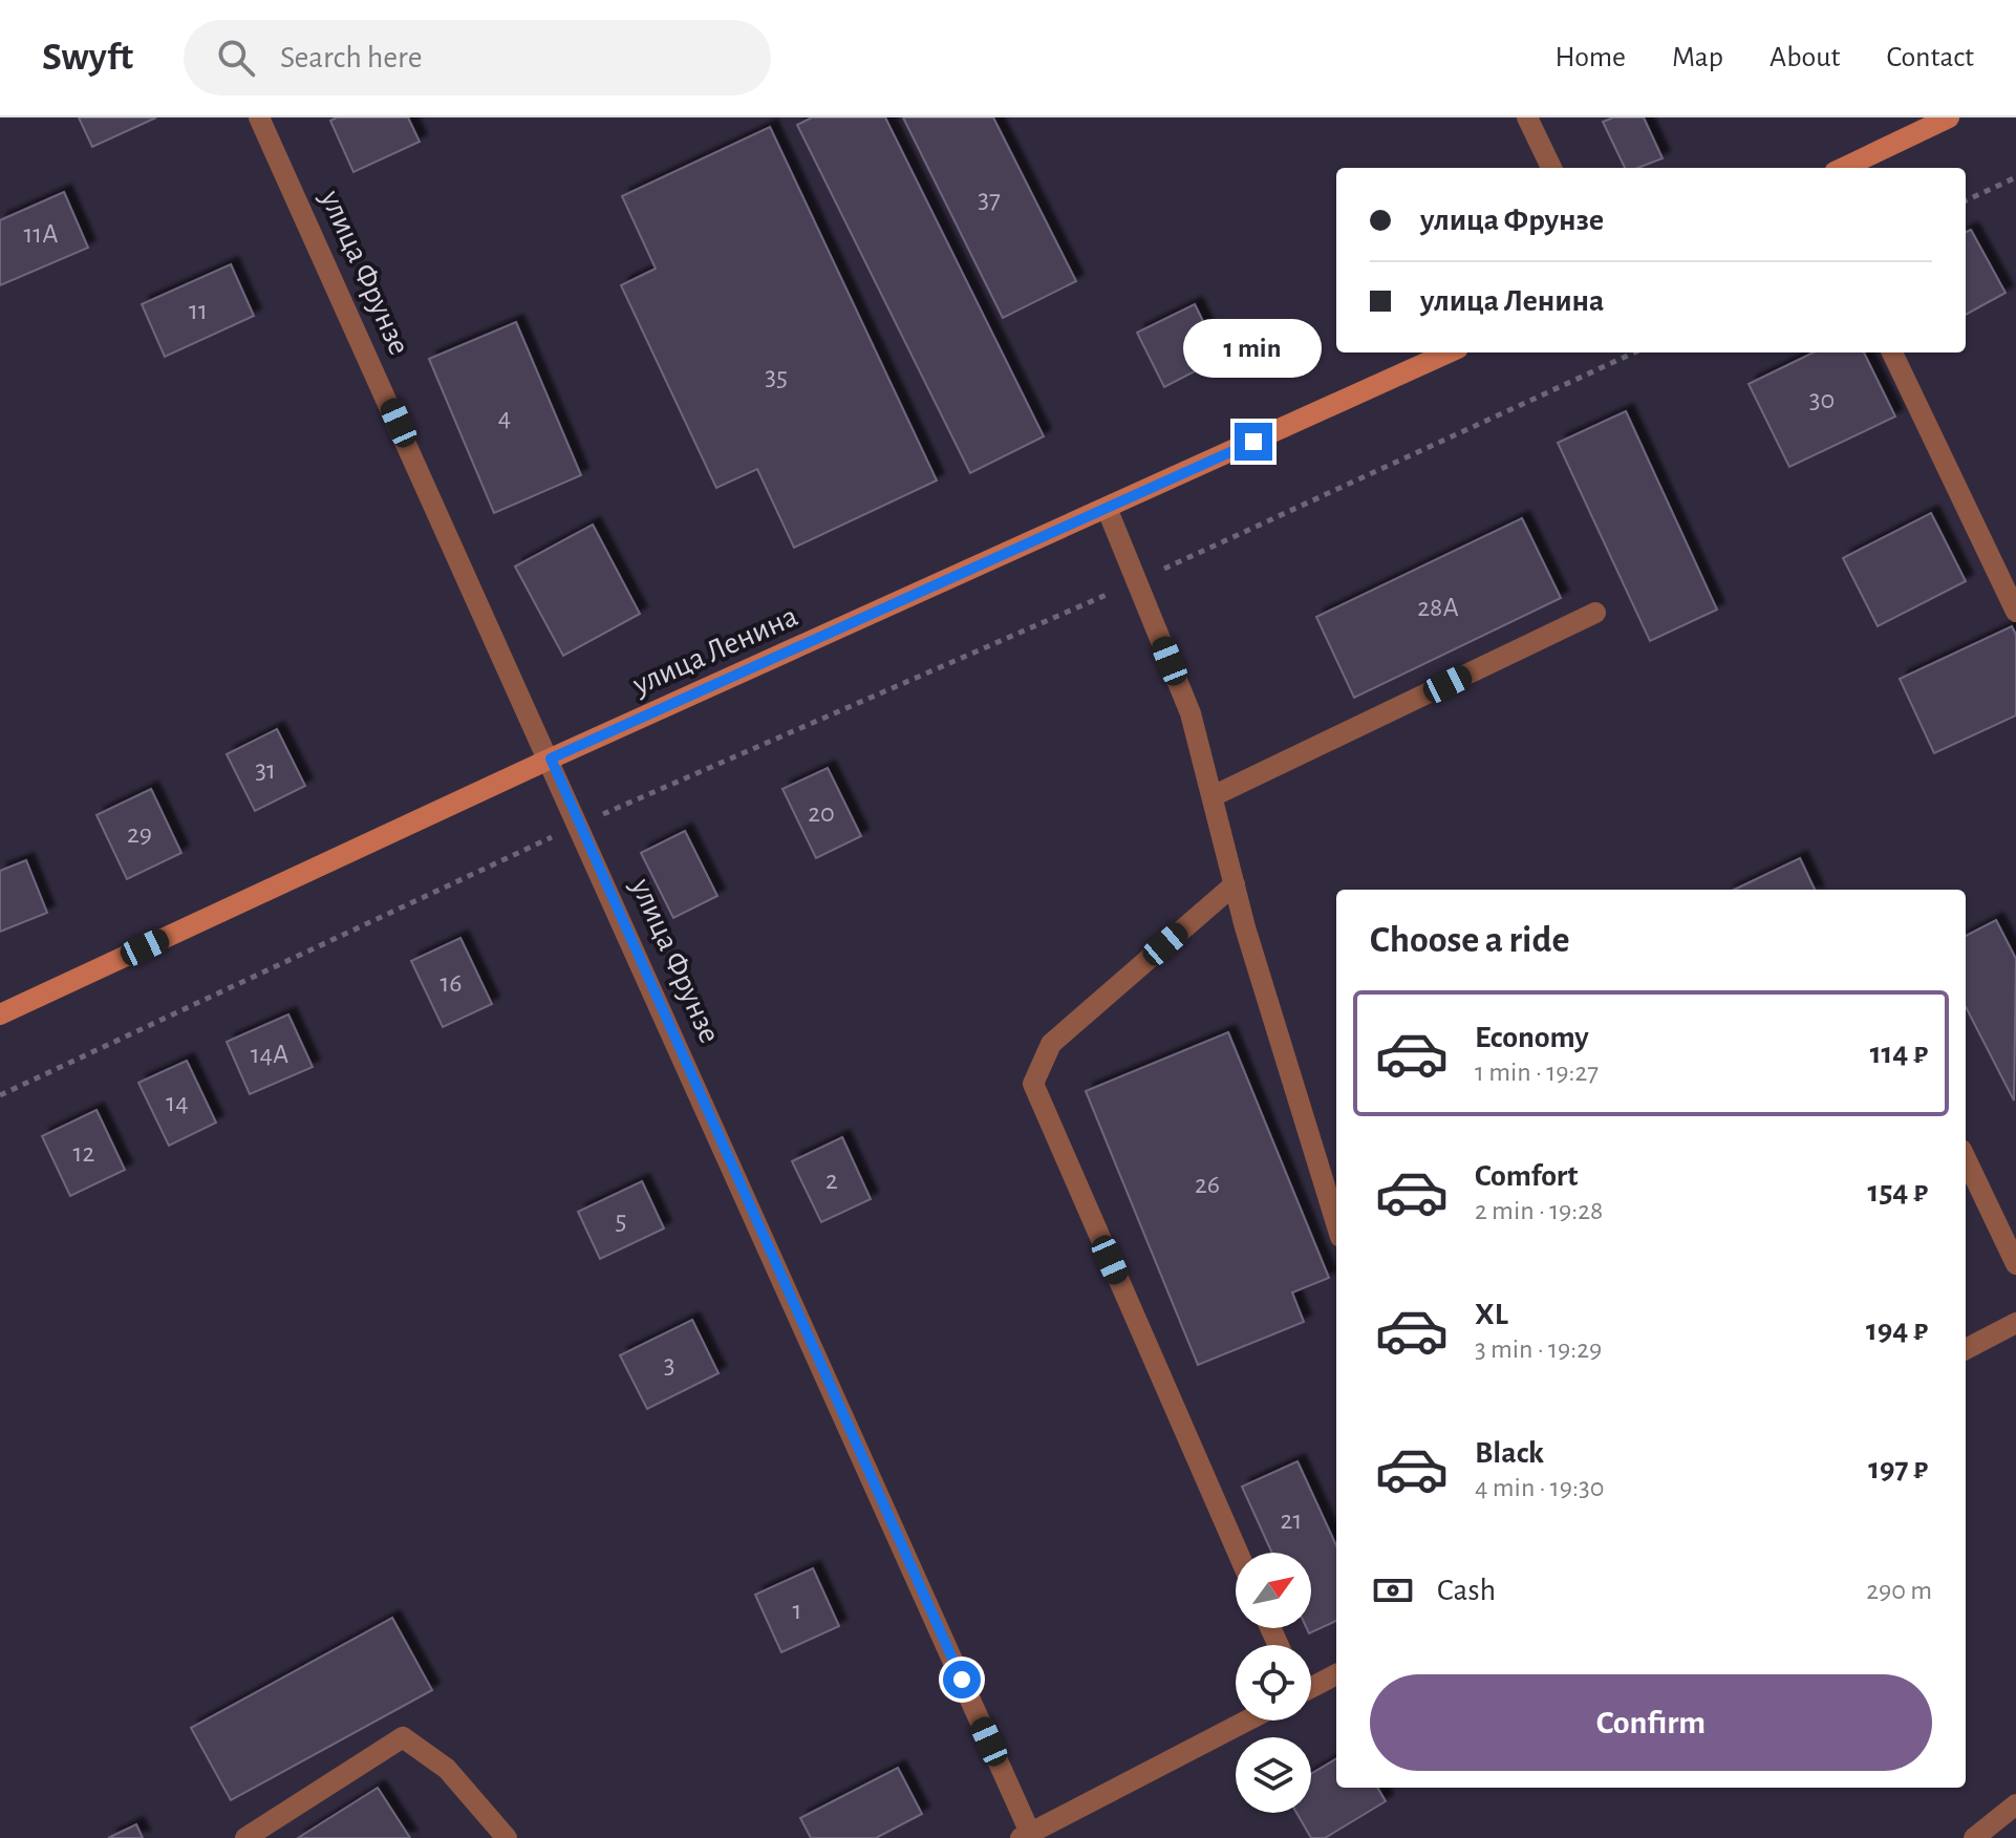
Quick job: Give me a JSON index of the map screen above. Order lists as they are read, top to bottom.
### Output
{
  "streets": {
    "main road": ["улица Ленина"],
    "street": ["улица Фрунзе"]
  },
  "crossings": [
    ["улица Фрунзе", "улица Ленина"]
  ],
  "house_numbers": [
    "37",
    "11А",
    "11",
    "35",
    "30",
    "4",
    "28А",
    "31",
    "20",
    "29",
    "16",
    "14А",
    "14",
    "12",
    "2",
    "26",
    "5",
    "3",
    "21",
    "1"
  ],
  "north": "top right",
  "page": {
    "header": "Swyft",
    "search": "Search here",
    "nav": [
      "Home",
      "Map",
      "About",
      "Contact"
    ],
    "banner": ["улица Фрунзе", "улица Ленина"],
    "bubble": "1 min",
    "heading": "Choose a ride",
    "list": [
      {
        "name": "Economy",
        "note": "1 min · 19:27",
        "value": "114 ₽"
      },
      {
        "name": "Comfort",
        "note": "2 min · 19:28",
        "value": "154 ₽"
      },
      {
        "name": "XL",
        "note": "3 min · 19:29",
        "value": "194 ₽"
      },
      {
        "name": "Black",
        "note": "4 min · 19:30",
        "value": "197 ₽"
      }
    ],
    "pay": ["Cash", "290 m"],
    "buttons": "Confirm"
  }
}
